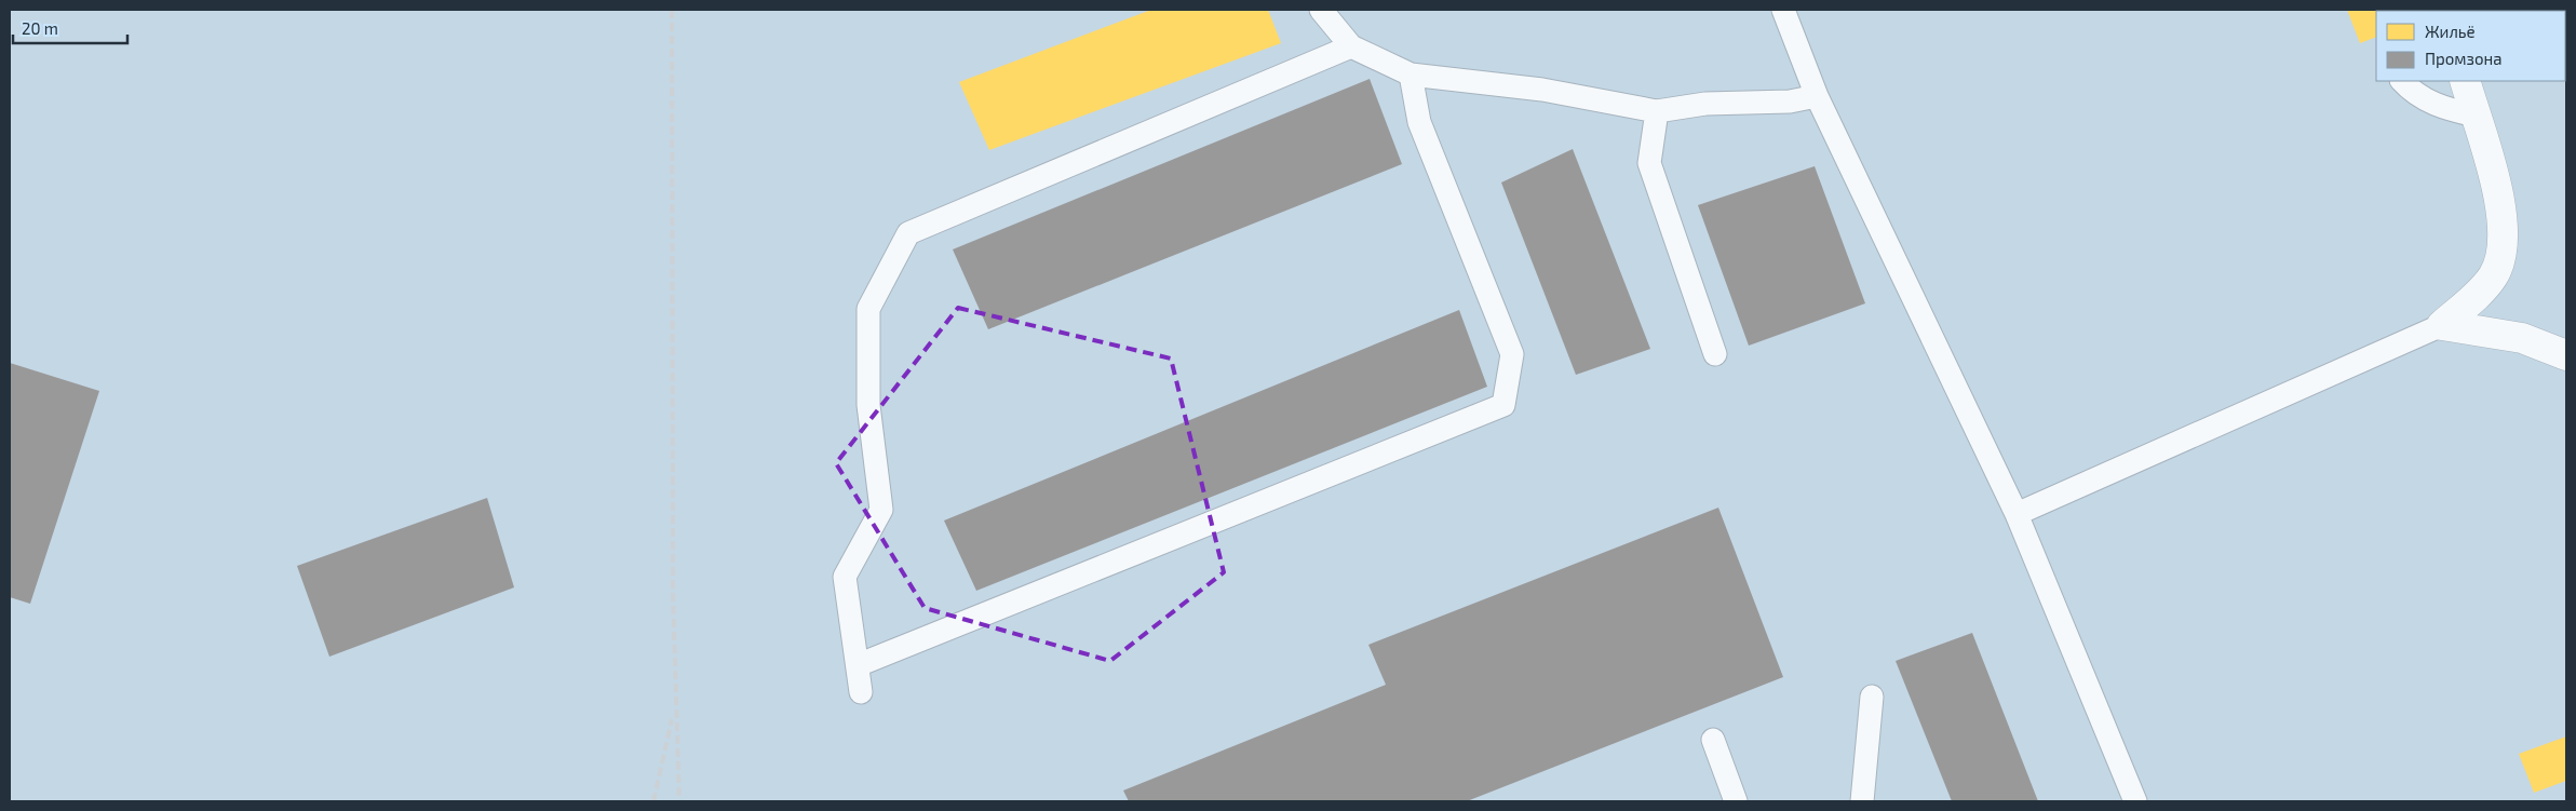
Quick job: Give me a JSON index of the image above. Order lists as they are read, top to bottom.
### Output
{
  "legend": ["Жильё", "Промзона"],
  "scale_bar": "20 m"
}
